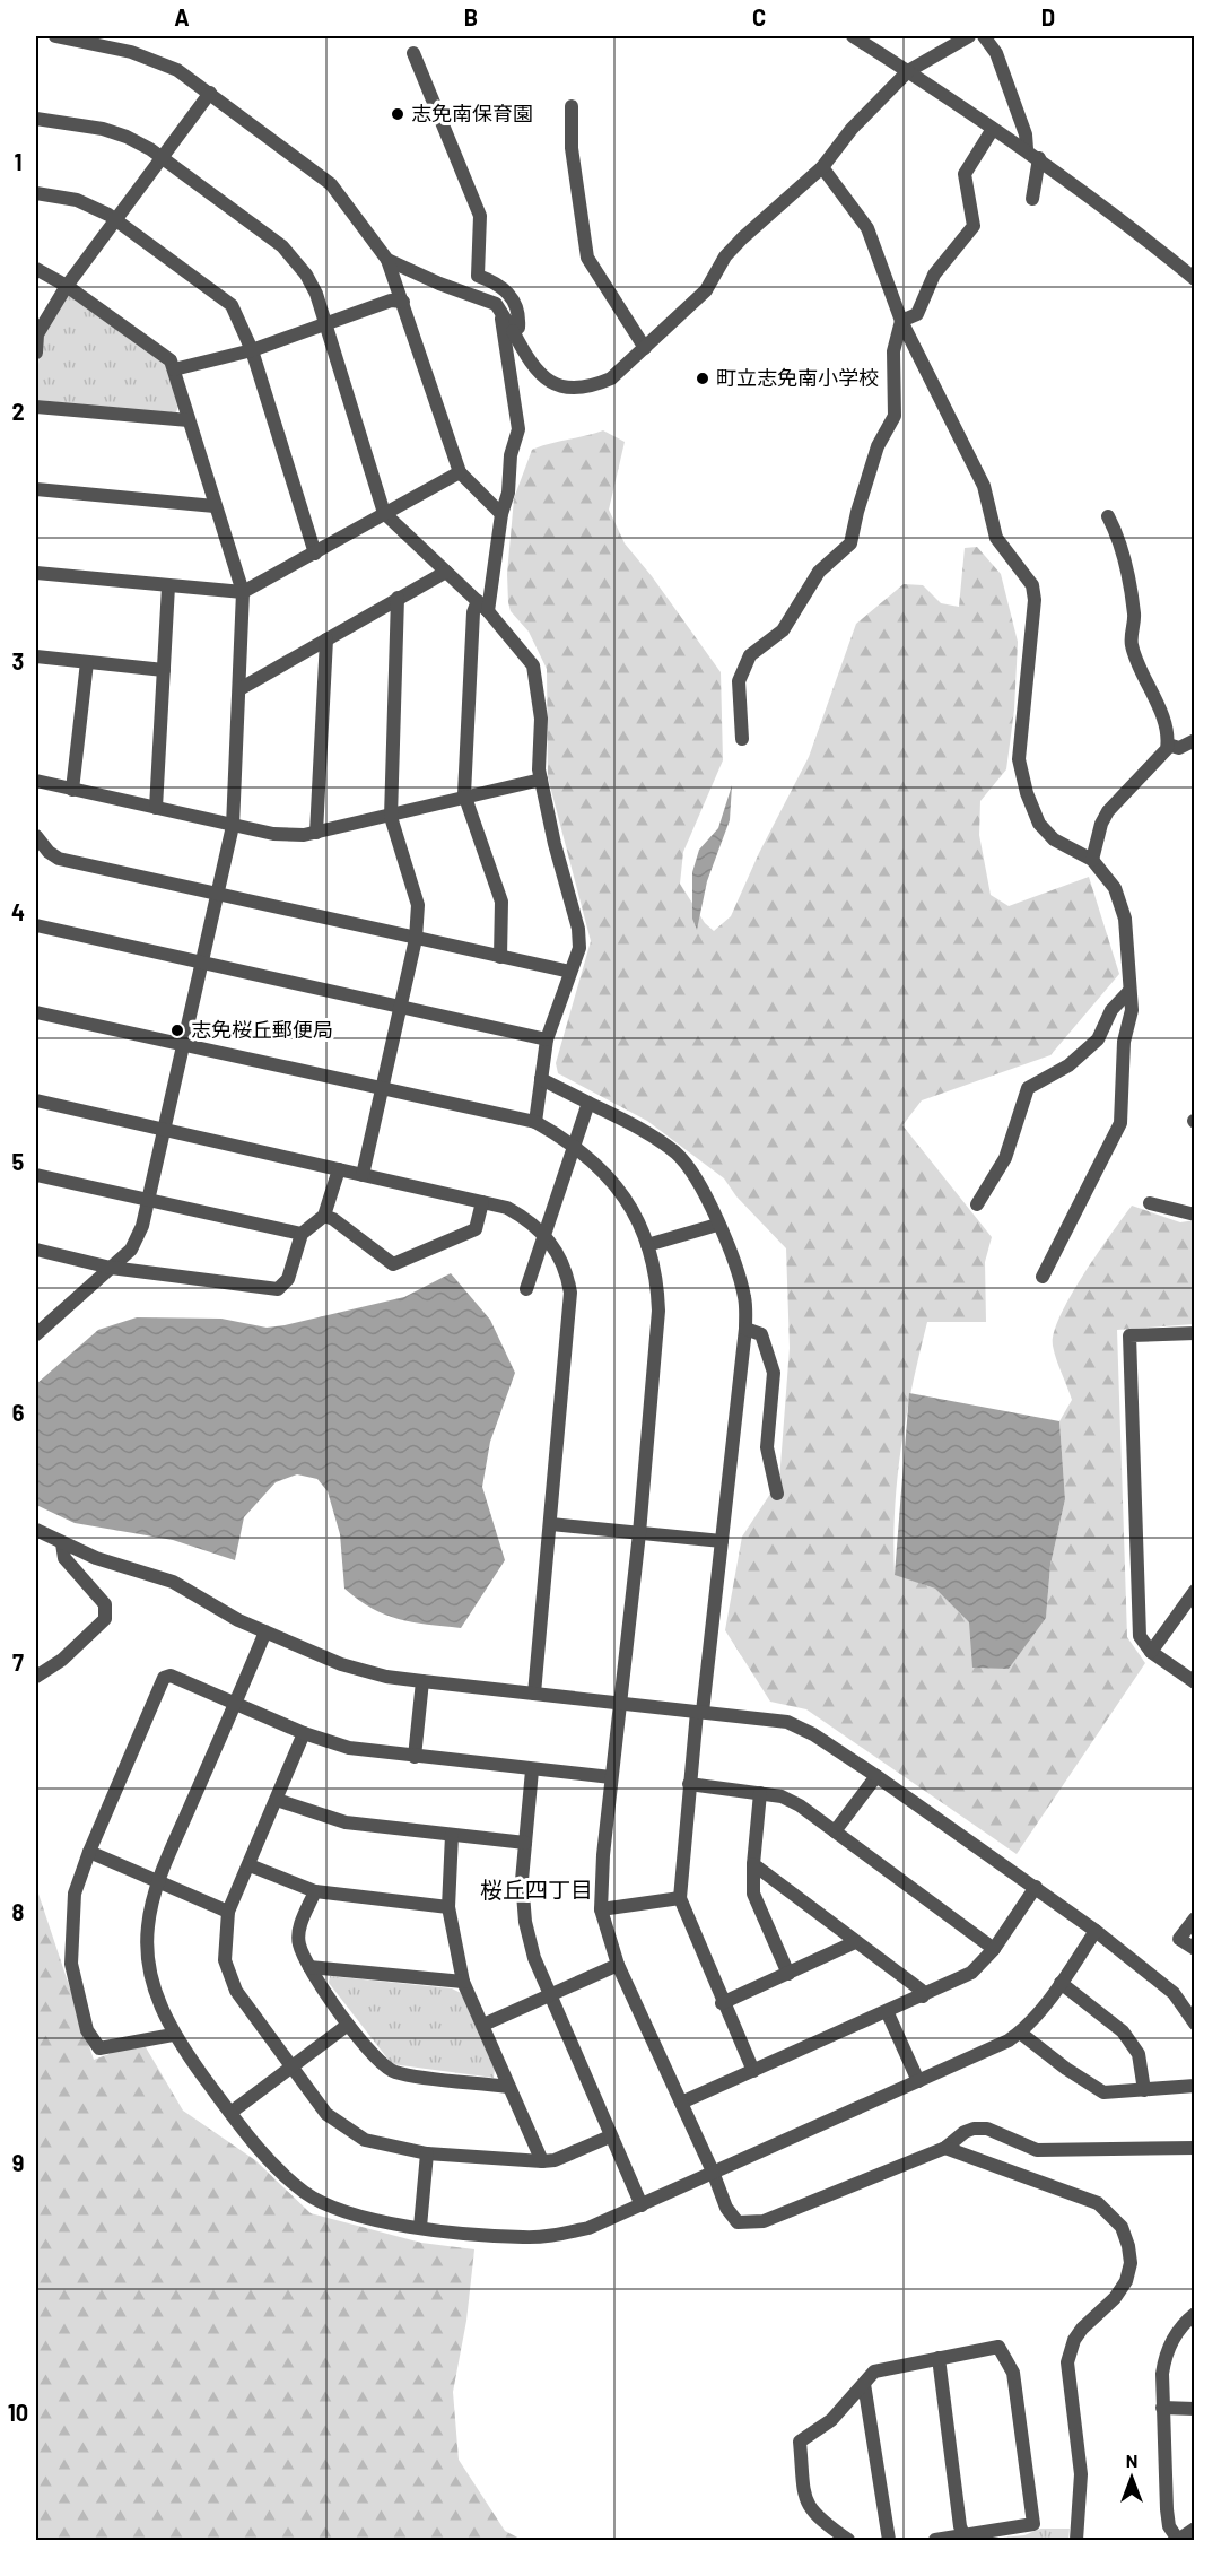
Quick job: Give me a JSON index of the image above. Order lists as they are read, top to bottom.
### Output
{
  "districts": ["桜丘四丁目"],
  "places": ["志免南保育園", "町立志免南小学校", "志免桜丘郵便局"],
  "north": "top",
  "grid": {
    "columns": [
      "A",
      "B",
      "C",
      "D"
    ],
    "rows": [
      "1",
      "2",
      "3",
      "4",
      "5",
      "6",
      "7",
      "8",
      "9",
      "10"
    ]
  }
}
